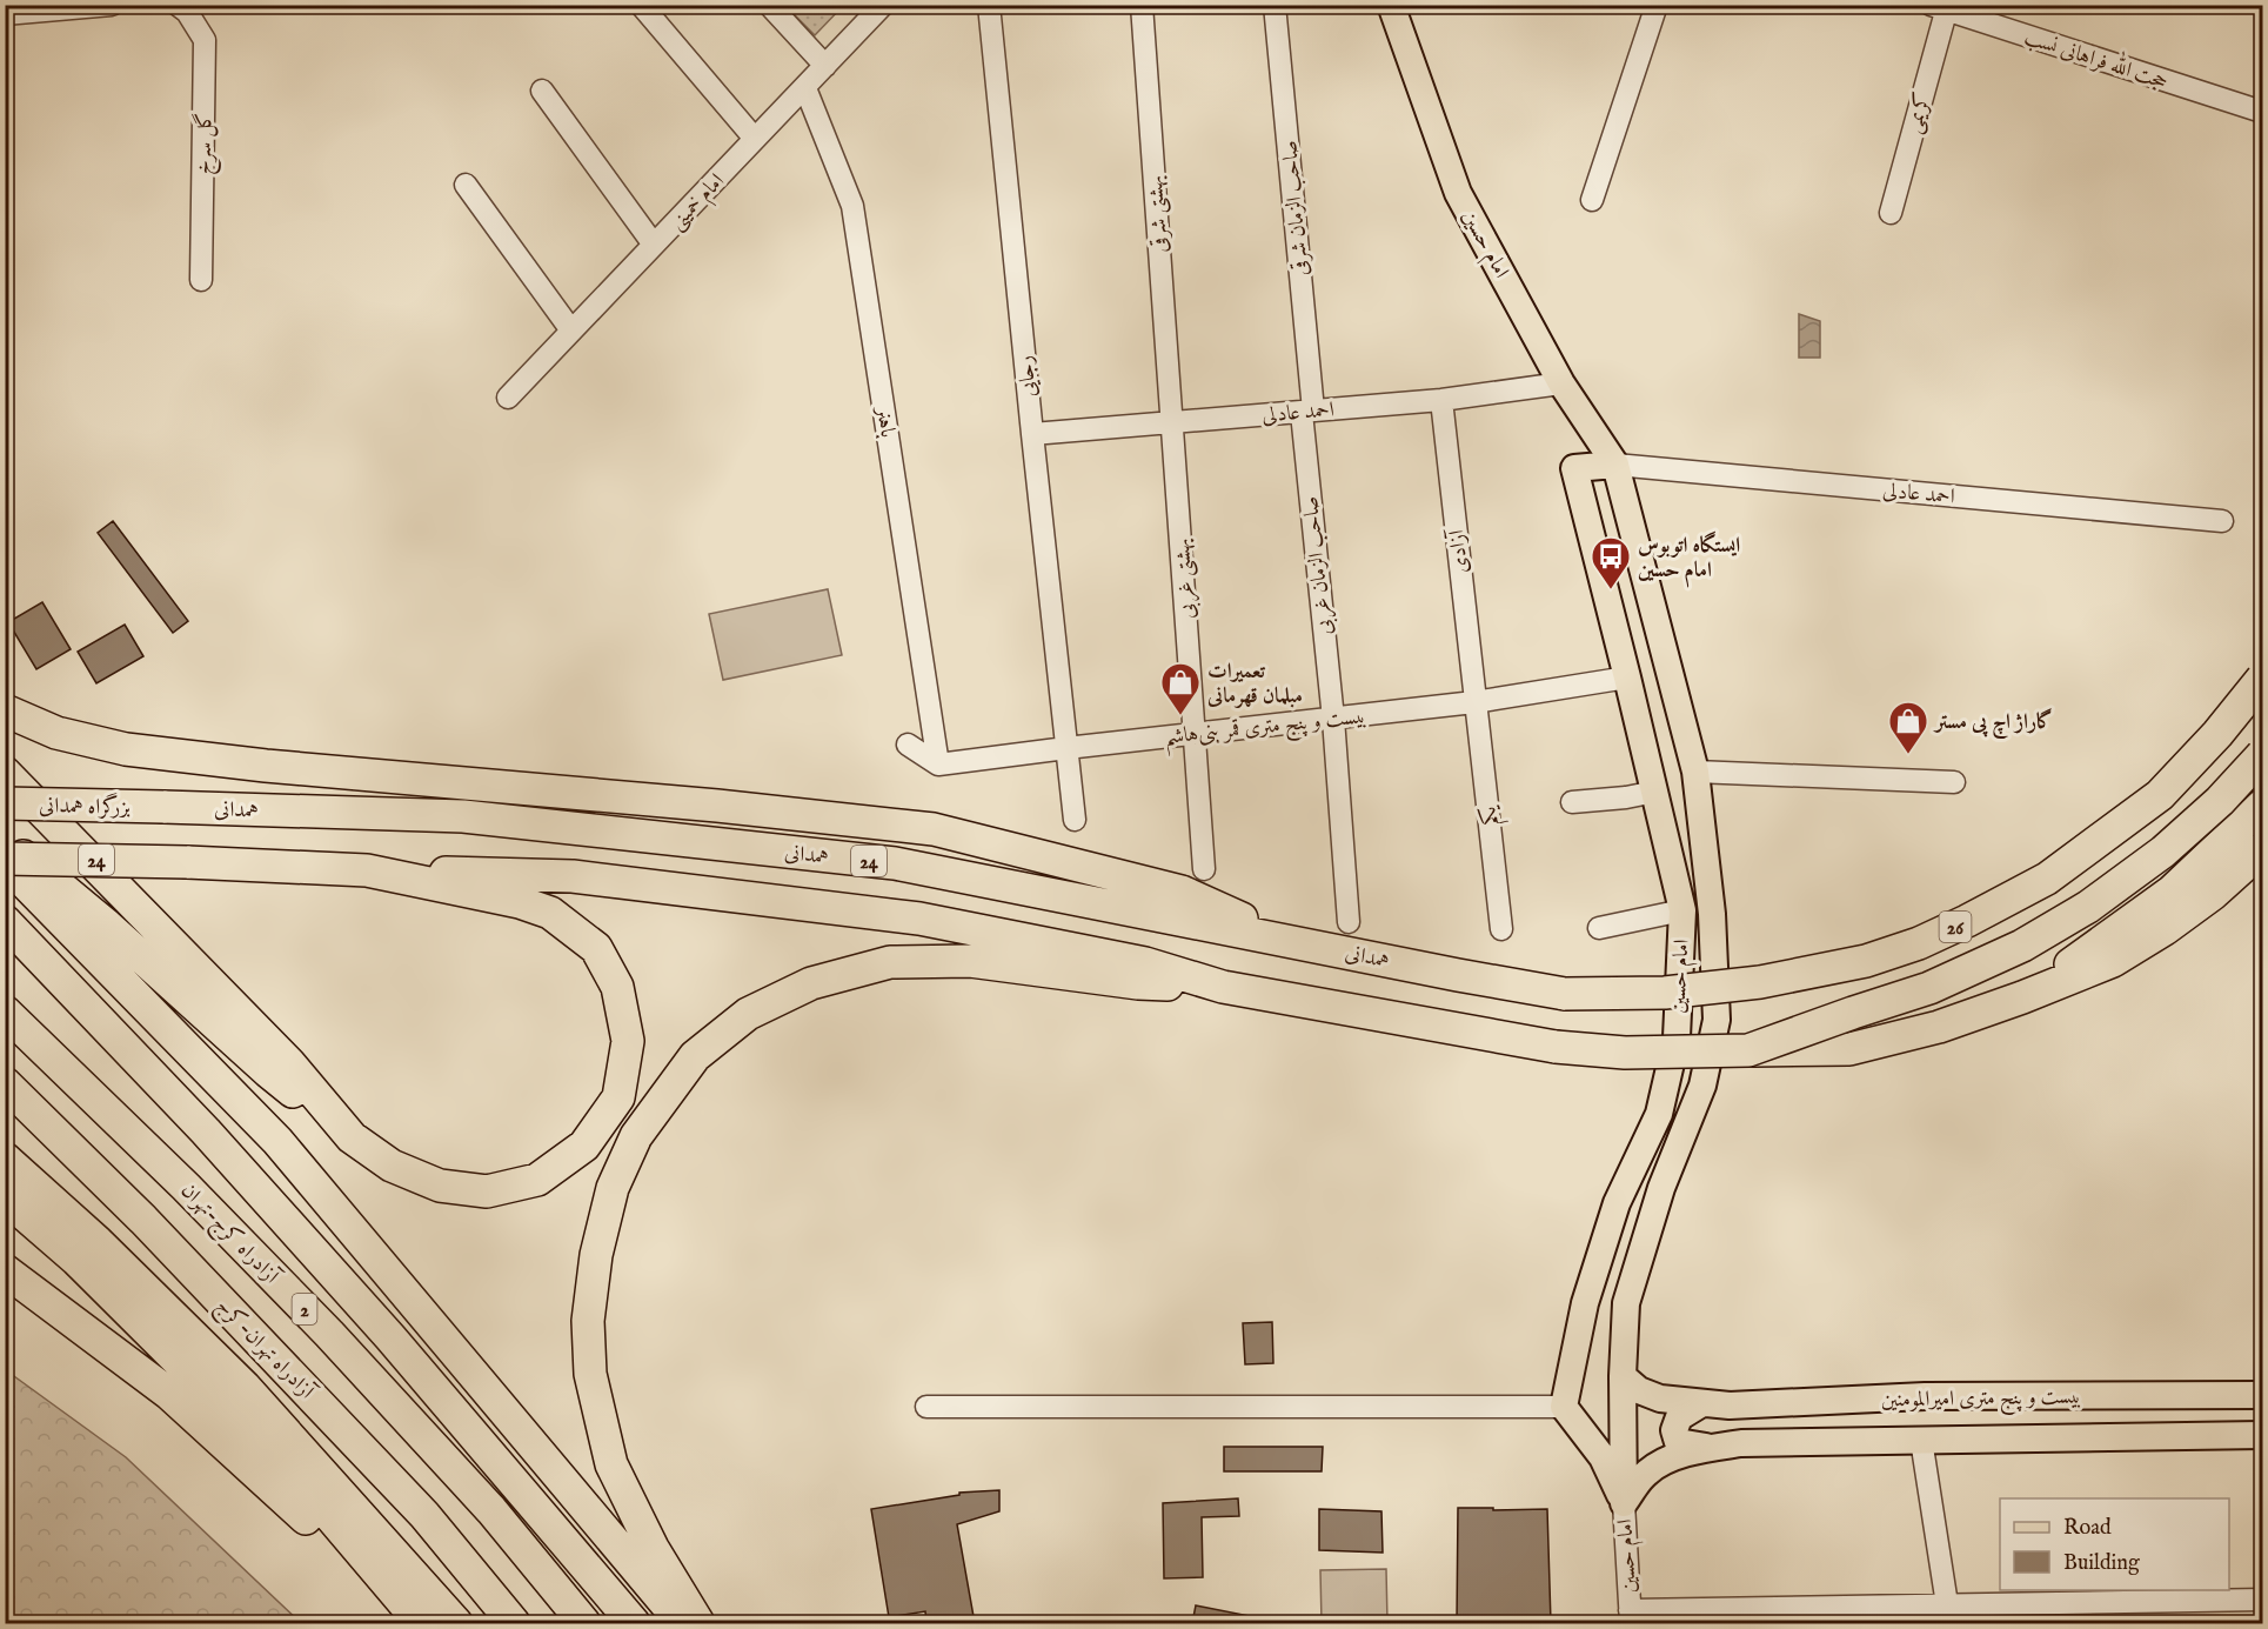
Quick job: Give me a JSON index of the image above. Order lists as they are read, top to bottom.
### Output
{
  "streets": {
    "highway": [
      "بزرگراه همدانی",
      "همدانی",
      "24",
      "26",
      "آزادراه کرج-تهران",
      "2",
      "آزادراه تهران-کرج"
    ],
    "main road": ["امام حسین", "بیست و پنج متری امیرالمومنین"],
    "street": [
      "حجت الله فراهانی نسب",
      "کریمی",
      "گل سرخ",
      "امام خمینی",
      "صاحب الزمان شرقی",
      "بهشتی شرقی",
      "رجایی",
      "احمد عادلی",
      "باهنر",
      "آزادی",
      "صاحب الزمان غربی",
      "بهشتی غربی",
      "بیست و پنج متری قمر بنی‌هاشم",
      "یکم"
    ]
  },
  "crossings": [
    ["حجت الله فراهانی نسب", "کریمی"],
    ["امام خمینی", "باهنر"],
    ["صاحب الزمان شرقی", "احمد عادلی"],
    ["صاحب الزمان شرقی", "صاحب الزمان غربی"],
    ["بهشتی شرقی", "احمد عادلی"],
    ["بهشتی شرقی", "بهشتی غربی"],
    ["امام حسین", "احمد عادلی"],
    ["امام حسین", "بیست و پنج متری قمر بنی‌هاشم"],
    ["امام حسین", "بیست و پنج متری امیرالمومنین"],
    ["رجایی", "احمد عادلی"],
    ["رجایی", "بیست و پنج متری قمر بنی‌هاشم"],
    ["احمد عادلی", "آزادی"],
    ["احمد عادلی", "صاحب الزمان غربی"],
    ["احمد عادلی", "بهشتی غربی"],
    ["باهنر", "بیست و پنج متری قمر بنی‌هاشم"],
    ["آزادی", "بیست و پنج متری قمر بنی‌هاشم"],
    ["آزادی", "یکم"],
    ["صاحب الزمان غربی", "بیست و پنج متری قمر بنی‌هاشم"],
    ["بهشتی غربی", "بیست و پنج متری قمر بنی‌هاشم"],
    ["بیست و پنج متری قمر بنی‌هاشم", "یکم"],
    ["بزرگراه همدانی", "همدانی"],
    ["همدانی", "26"],
    ["24", "26"]
  ],
  "places": {
    "bus stop": ["ایستگاه اتوبوس امام حسین"],
    "shop": ["تعمیرات مبلمان قهرمانی", "گاراژ اچ پی مستر"]
  },
  "legend": ["Road", "Building"]
}
